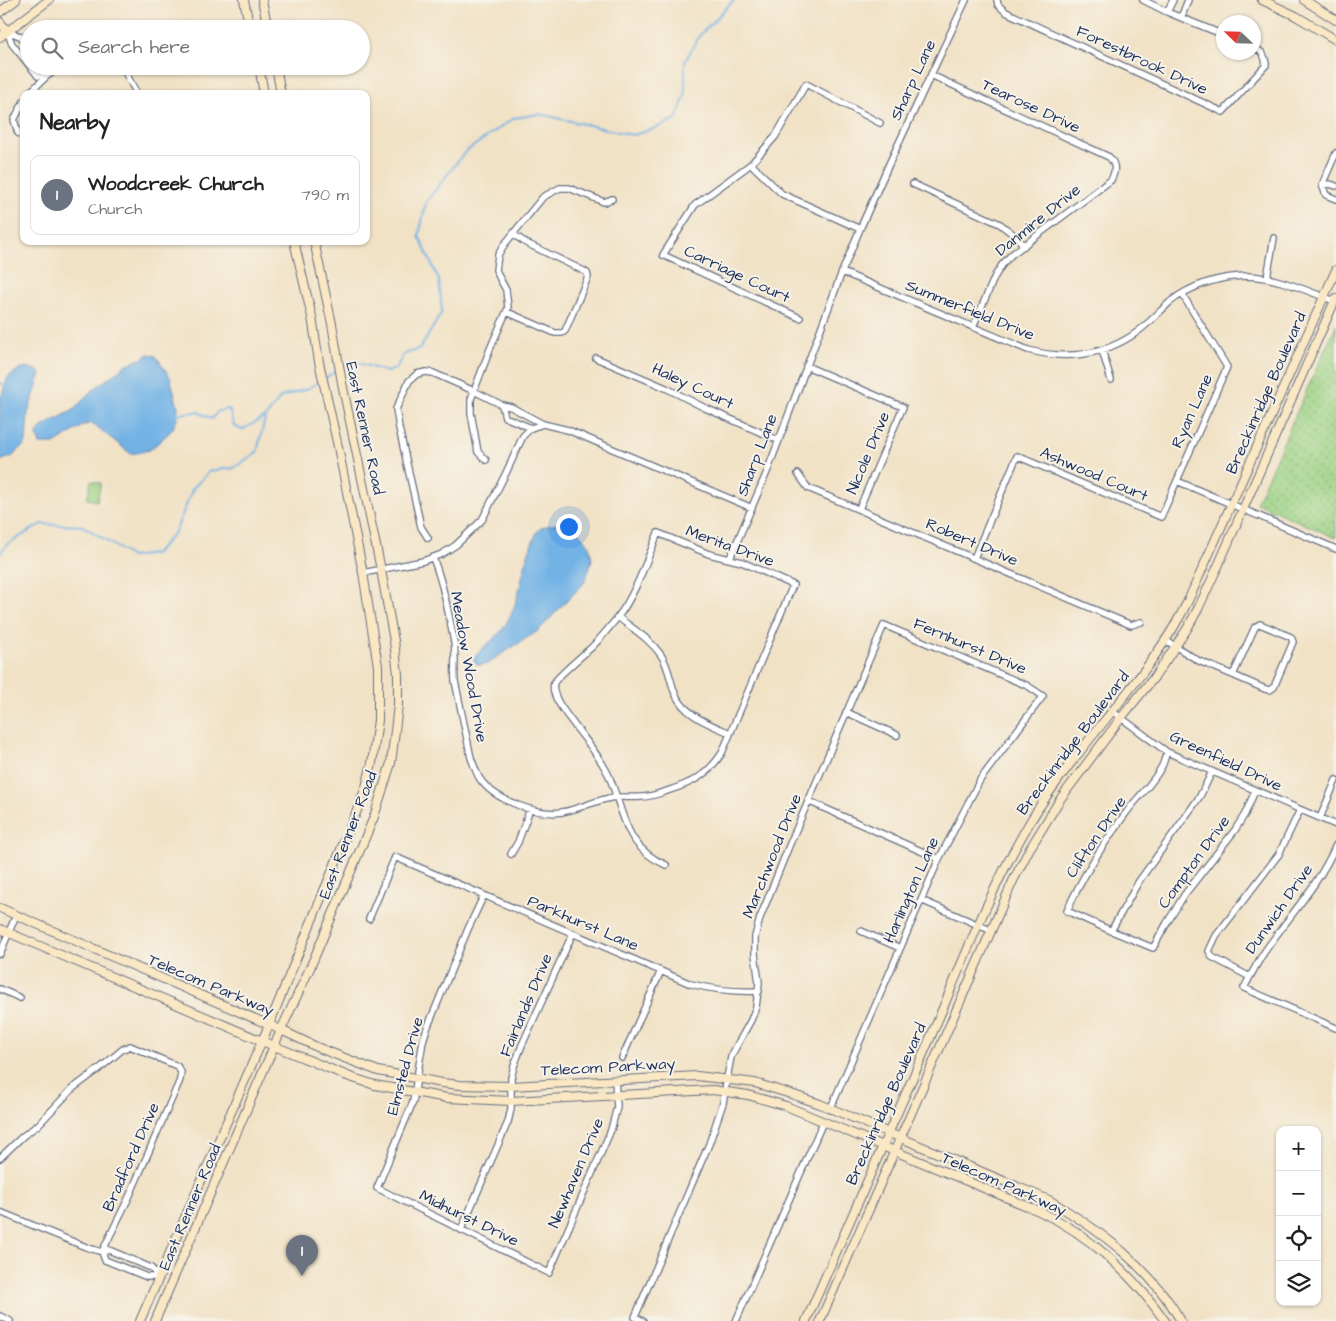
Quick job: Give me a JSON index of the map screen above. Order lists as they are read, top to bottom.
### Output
{
  "streets": {
    "street": [
      "Forestbrook Drive",
      "Sharp Lane",
      "Tearose Drive",
      "Danmire Drive",
      "Carriage Court",
      "Summerfield Drive",
      "Haley Court",
      "Breckinridge Boulevard",
      "Ryan Lane",
      "East Renner Road",
      "Nicole Drive",
      "Ashwood Court",
      "Robert Drive",
      "Merita Drive",
      "Fernhurst Drive",
      "Meadow Wood Drive",
      "Greenfield Drive",
      "Clifton Drive",
      "Marchwood Drive",
      "Compton Drive",
      "Harlington Lane",
      "Dunwich Drive",
      "Parkhurst Lane",
      "Telecom Parkway",
      "Fairlands Drive",
      "Elmsted Drive",
      "Bradford Drive",
      "Newhaven Drive",
      "Midhurst Drive"
    ]
  },
  "crossings": [
    ["Sharp Lane", "Tearose Drive"],
    ["Sharp Lane", "Summerfield Drive"],
    ["Sharp Lane", "Haley Court"],
    ["Sharp Lane", "Nicole Drive"],
    ["Tearose Drive", "Danmire Drive"],
    ["Danmire Drive", "Summerfield Drive"],
    ["Summerfield Drive", "Breckinridge Boulevard"],
    ["Summerfield Drive", "Ryan Lane"],
    ["Breckinridge Boulevard", "Greenfield Drive"],
    ["Breckinridge Boulevard", "Telecom Parkway"],
    ["Ryan Lane", "Ashwood Court"],
    ["East Renner Road", "Telecom Parkway"],
    ["Nicole Drive", "Robert Drive"],
    ["Ashwood Court", "Robert Drive"],
    ["Merita Drive", "Meadow Wood Drive"],
    ["Fernhurst Drive", "Marchwood Drive"],
    ["Fernhurst Drive", "Harlington Lane"],
    ["Greenfield Drive", "Clifton Drive"],
    ["Greenfield Drive", "Compton Drive"],
    ["Clifton Drive", "Compton Drive"],
    ["Marchwood Drive", "Parkhurst Lane"],
    ["Marchwood Drive", "Telecom Parkway"],
    ["Harlington Lane", "Telecom Parkway"],
    ["Parkhurst Lane", "Fairlands Drive"],
    ["Parkhurst Lane", "Elmsted Drive"],
    ["Telecom Parkway", "Fairlands Drive"],
    ["Telecom Parkway", "Elmsted Drive"],
    ["Telecom Parkway", "Newhaven Drive"],
    ["Fairlands Drive", "Midhurst Drive"],
    ["Elmsted Drive", "Midhurst Drive"],
    ["Newhaven Drive", "Midhurst Drive"]
  ],
  "north": "top left",
  "page": {
    "search": "Search here",
    "heading": "Nearby",
    "list": [
      {
        "mark": "1",
        "name": "Woodcreek Church",
        "note": "Church",
        "value": "790 m"
      }
    ],
    "map_buttons": ["+", "−"],
    "pins": "1"
  }
}
